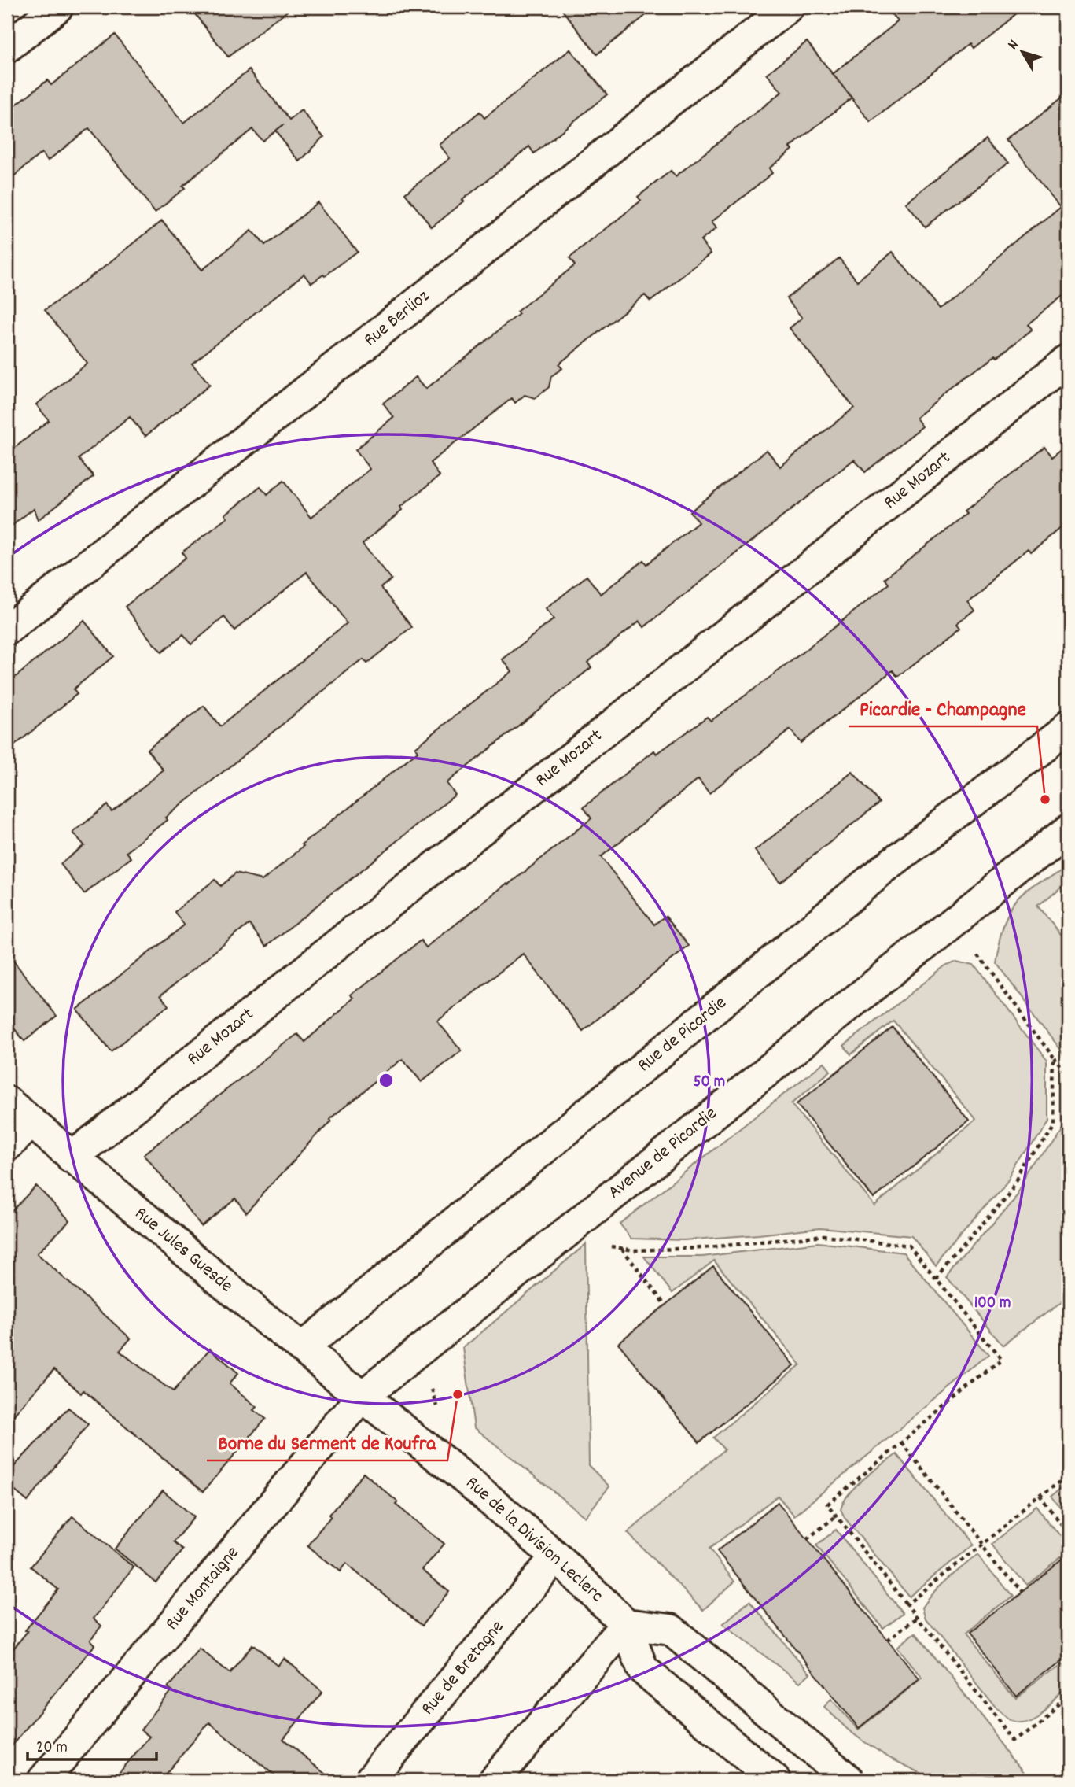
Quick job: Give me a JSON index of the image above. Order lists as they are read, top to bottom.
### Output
{
  "streets": {
    "street": [
      "Rue Berlioz",
      "Rue Mozart",
      "Rue de Picardie",
      "Avenue de Picardie",
      "Rue Jules Guesde",
      "Rue de la Division Leclerc",
      "Rue Montaigne",
      "Rue de Bretagne"
    ]
  },
  "crossings": [
    ["Rue Mozart", "Rue Jules Guesde"],
    ["Rue de Picardie", "Rue Jules Guesde"],
    ["Avenue de Picardie", "Rue Jules Guesde"],
    ["Avenue de Picardie", "Rue de la Division Leclerc"],
    ["Avenue de Picardie", "Rue Montaigne"],
    ["Rue Jules Guesde", "Rue de la Division Leclerc"],
    ["Rue Jules Guesde", "Rue Montaigne"],
    ["Rue de la Division Leclerc", "Rue Montaigne"],
    ["Rue de la Division Leclerc", "Rue de Bretagne"]
  ],
  "places": ["Picardie - Champagne", "Borne du Serment de Koufra"],
  "scale_bar": "20 m",
  "north": "top left",
  "rings": ["50 m", "100 m"]
}
